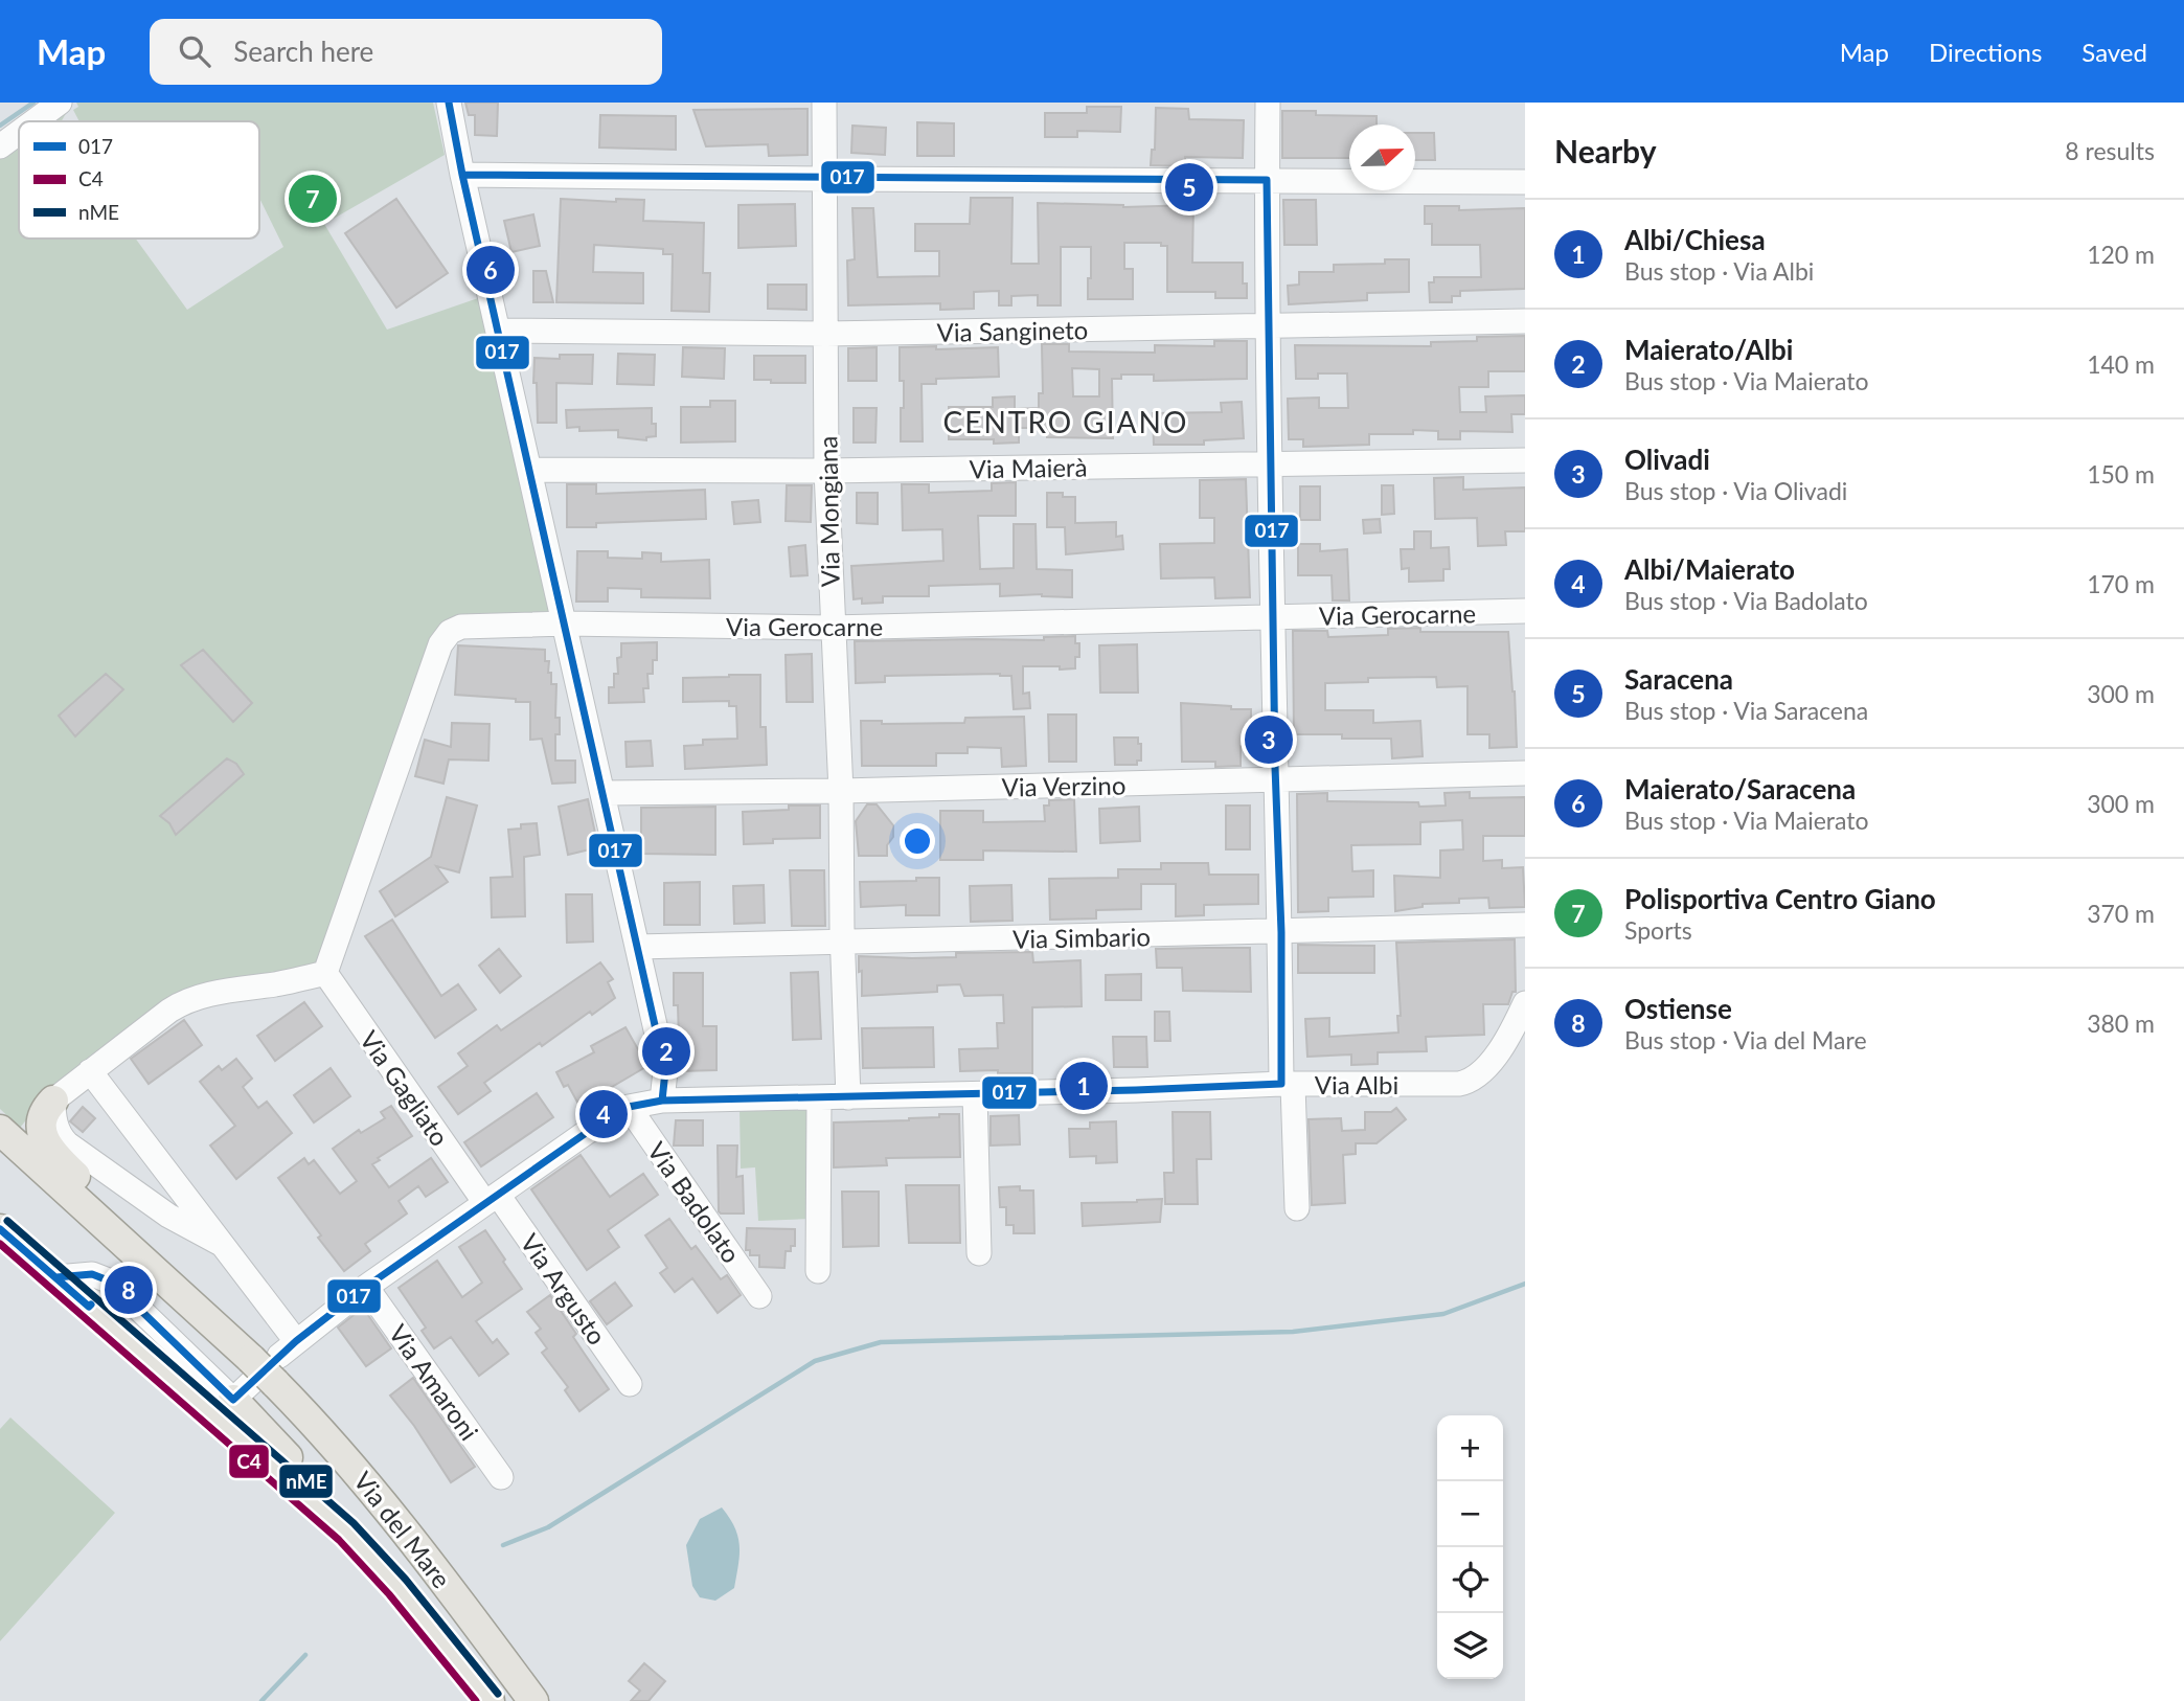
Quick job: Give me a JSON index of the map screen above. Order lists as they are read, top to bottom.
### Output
{
  "streets": {
    "main road": ["Via del Mare"],
    "street": [
      "Via Sangineto",
      "Via Maierà",
      "Via Mongiana",
      "Via Gerocarne",
      "Via Verzino",
      "Via Simbario",
      "Via Albi",
      "Via Gagliato",
      "Via Badolato",
      "Via Argusto",
      "Via Amaroni"
    ]
  },
  "crossings": [
    ["Via Sangineto", "Via Mongiana"],
    ["Via Maierà", "Via Mongiana"],
    ["Via Mongiana", "Via Gerocarne"],
    ["Via Mongiana", "Via Verzino"],
    ["Via Mongiana", "Via Simbario"],
    ["Via Mongiana", "Via Albi"],
    ["Via Gerocarne", "Via Gagliato"],
    ["Via Albi", "Via Badolato"],
    ["Via Gagliato", "Via Argusto"]
  ],
  "districts": ["CENTRO GIANO"],
  "lines": ["transit line 017", "transit line nME", "transit line C4"],
  "legend": ["017", "C4", "nME"],
  "north": "right",
  "page": {
    "header": "Map",
    "search": "Search here",
    "nav": ["Map", "Directions", "Saved"],
    "heading": ["Nearby", "8 results"],
    "pins": [
      "5",
      "7",
      "6",
      "3",
      "2",
      "1",
      "4",
      "8"
    ],
    "list": [
      {
        "mark": "1",
        "name": "Albi/Chiesa",
        "note": "Bus stop · Via Albi",
        "value": "120 m"
      },
      {
        "mark": "2",
        "name": "Maierato/Albi",
        "note": "Bus stop · Via Maierato",
        "value": "140 m"
      },
      {
        "mark": "3",
        "name": "Olivadi",
        "note": "Bus stop · Via Olivadi",
        "value": "150 m"
      },
      {
        "mark": "4",
        "name": "Albi/Maierato",
        "note": "Bus stop · Via Badolato",
        "value": "170 m"
      },
      {
        "mark": "5",
        "name": "Saracena",
        "note": "Bus stop · Via Saracena",
        "value": "300 m"
      },
      {
        "mark": "6",
        "name": "Maierato/Saracena",
        "note": "Bus stop · Via Maierato",
        "value": "300 m"
      },
      {
        "mark": "7",
        "name": "Polisportiva Centro Giano",
        "note": "Sports",
        "value": "370 m"
      },
      {
        "mark": "8",
        "name": "Ostiense",
        "note": "Bus stop · Via del Mare",
        "value": "380 m"
      }
    ],
    "map_buttons": ["+", "−"]
  }
}
